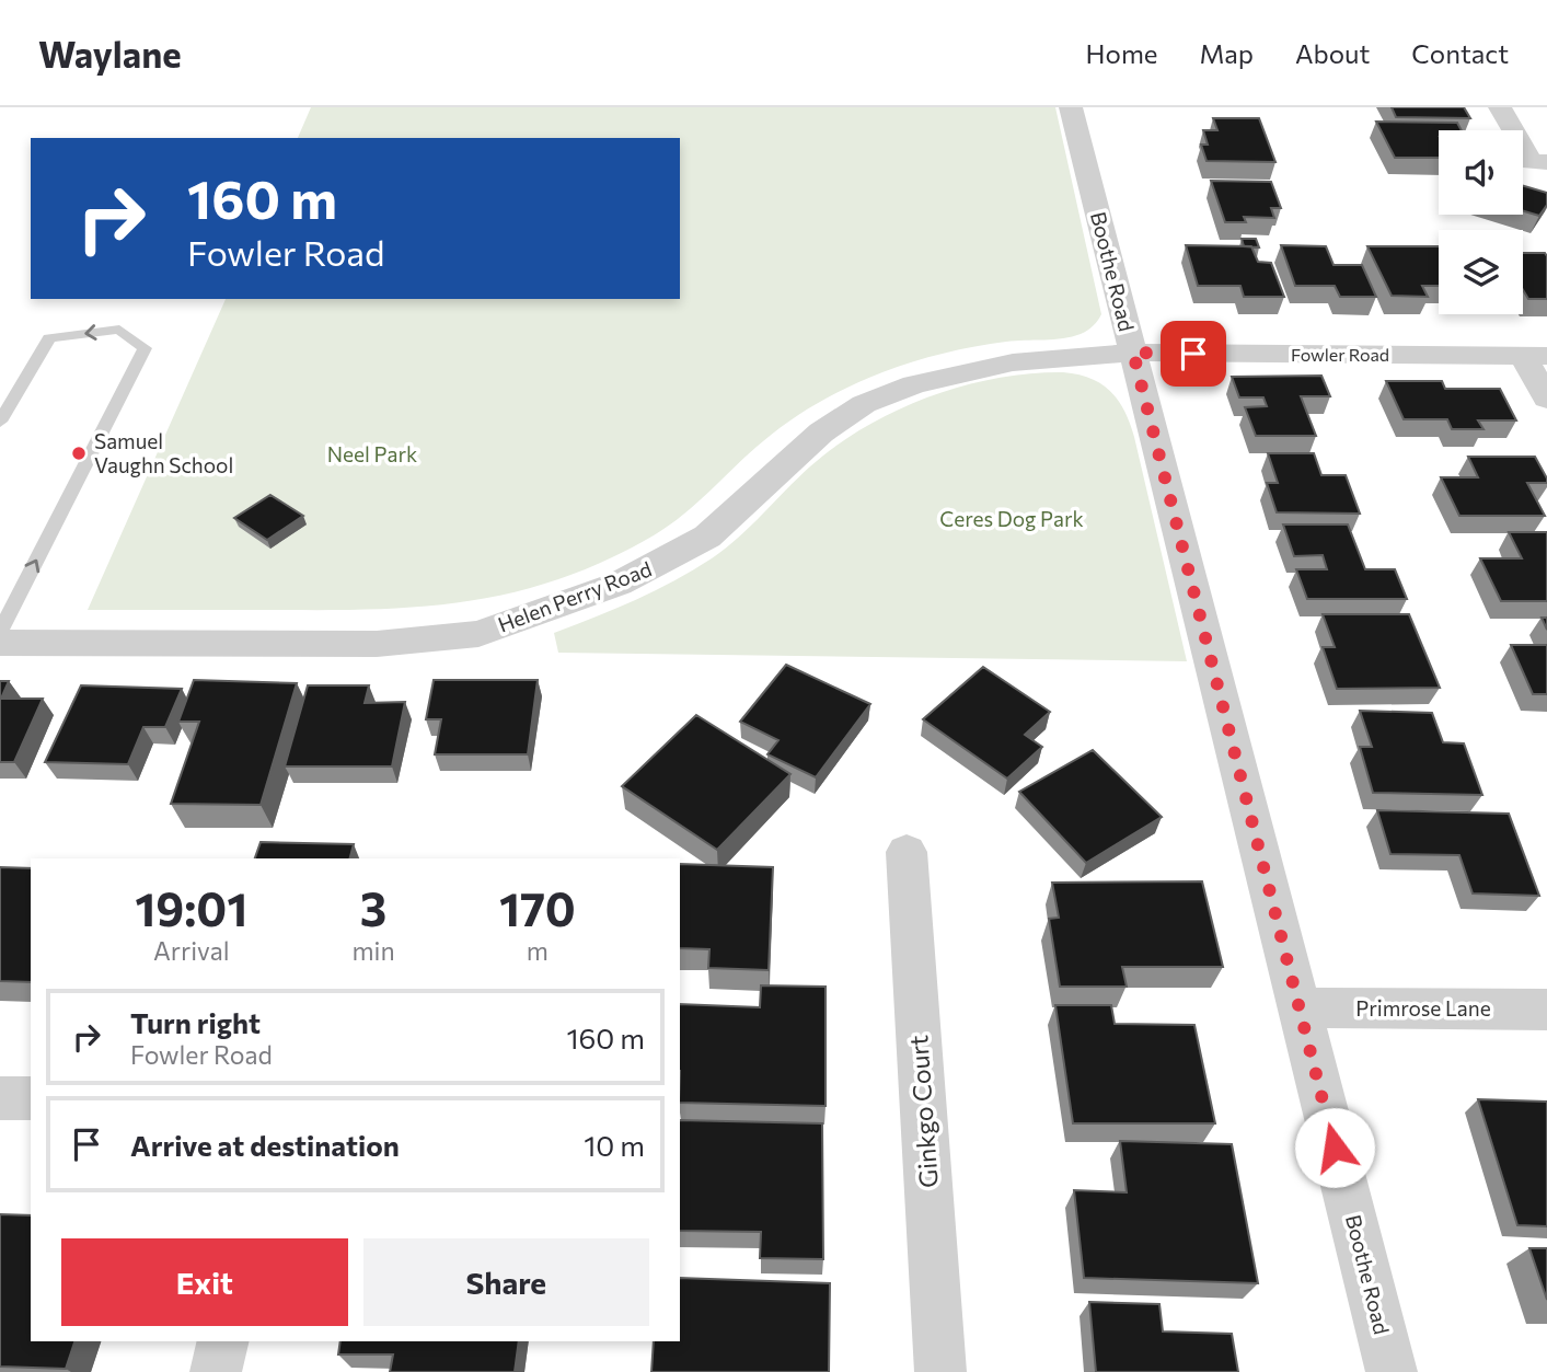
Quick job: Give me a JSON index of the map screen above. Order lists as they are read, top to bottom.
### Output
{
  "streets": {
    "street": [
      "Boothe Road",
      "Fowler Road",
      "Helen Perry Road",
      "Primrose Lane",
      "Ginkgo Court"
    ]
  },
  "crossings": [
    ["Boothe Road", "Fowler Road"],
    ["Boothe Road", "Helen Perry Road"],
    ["Boothe Road", "Primrose Lane"],
    ["Fowler Road", "Helen Perry Road"]
  ],
  "parks": ["Neel Park", "Ceres Dog Park"],
  "places": ["Samuel Vaughn School"],
  "page": {
    "header": "Waylane",
    "nav": [
      "Home",
      "Map",
      "About",
      "Contact"
    ],
    "turn": ["160 m", "Fowler Road"],
    "eta": [
      "19:01",
      "Arrival",
      "3",
      "min",
      "170",
      "m"
    ],
    "list": [
      {
        "name": "Turn right",
        "note": "Fowler Road",
        "value": "160 m"
      },
      {
        "name": "Arrive at destination",
        "value": "10 m"
      }
    ],
    "buttons": ["Exit", "Share"]
  }
}
